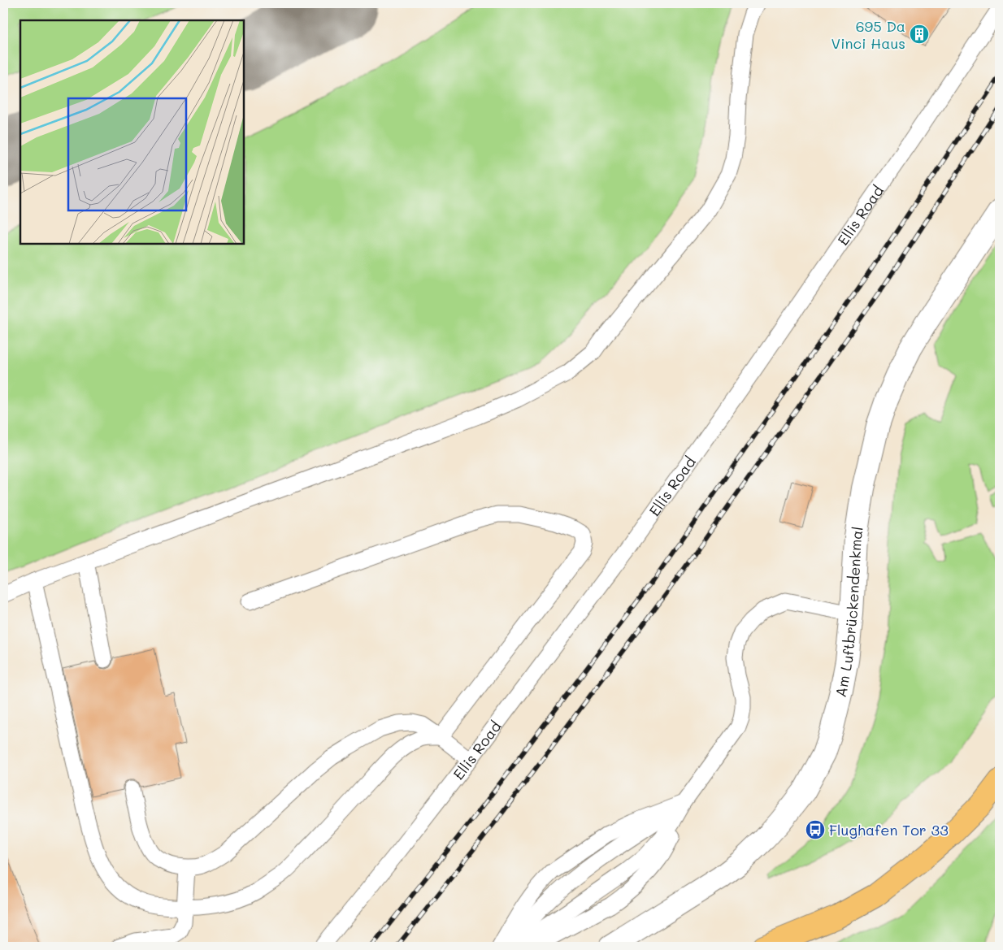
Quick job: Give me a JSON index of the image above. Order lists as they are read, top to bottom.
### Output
{
  "streets": {
    "street": ["Am Luftbrückendenkmal"],
    "lane": ["Ellis Road"]
  },
  "places": {
    "building": ["695 Da Vinci Haus"],
    "bus stop": ["Flughafen Tor 33"]
  }
}
